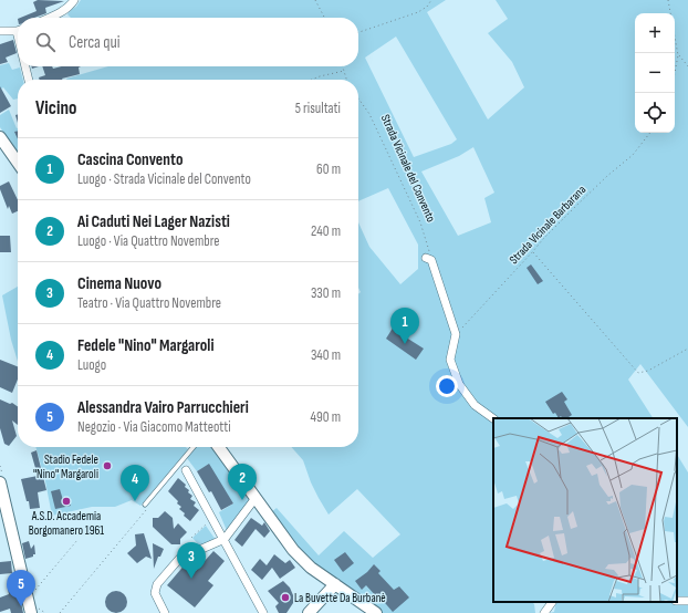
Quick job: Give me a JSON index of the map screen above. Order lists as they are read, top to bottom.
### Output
{
  "streets": {
    "path": ["Strada Vicinale del Convento", "Strada Vicinale Barbarana"]
  },
  "places": ["Stadio Fedele \"Nino\" Margaroli", "A.S.D. Accademia Borgomanero 1961", "La Buvette Da Burbanè"],
  "page": {
    "map_buttons": ["+", "−"],
    "search": "Cerca qui",
    "heading": ["Vicino", "5 risultati"],
    "list": [
      {
        "mark": "1",
        "name": "Cascina Convento",
        "note": "Luogo · Strada Vicinale del Convento",
        "value": "60 m"
      },
      {
        "mark": "2",
        "name": "Ai Caduti Nei Lager Nazisti",
        "note": "Luogo · Via Quattro Novembre",
        "value": "240 m"
      },
      {
        "mark": "3",
        "name": "Cinema Nuovo",
        "note": "Teatro · Via Quattro Novembre",
        "value": "330 m"
      },
      {
        "mark": "4",
        "name": "Fedele \"Nino\" Margaroli",
        "note": "Luogo",
        "value": "340 m"
      },
      {
        "mark": "5",
        "name": "Alessandra Vairo Parrucchieri",
        "note": "Negozio · Via Giacomo Matteotti",
        "value": "490 m"
      }
    ],
    "pins": [
      "1",
      "2",
      "4",
      "3",
      "5"
    ]
  }
}
